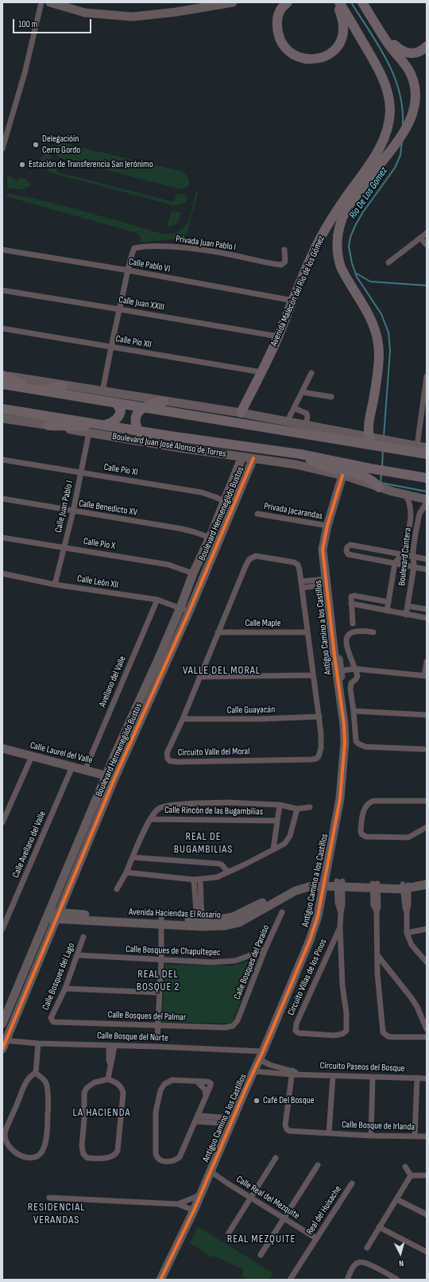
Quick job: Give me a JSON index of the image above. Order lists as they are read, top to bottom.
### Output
{
  "streets": {
    "main road": ["Avenida Malecón del Río de los Gómez", "Boulevard Juan José Alonso de Torres"],
    "street": [
      "Privada Juan Pablo I",
      "Calle Pablo VI",
      "Calle Juan XXIII",
      "Calle Pío XII",
      "Calle Pío XI",
      "Calle Juan Pablo I",
      "Calle Benedicto XV",
      "Privada Jacarandas",
      "Boulevard Hermenegildo Bustos",
      "Calle Pío X",
      "Boulevard Cantera",
      "Calle León XII",
      "Calle Maple",
      "Antiguo Camino a los Castillos",
      "Avellano del Valle",
      "Calle Guayacán",
      "Circuito Valle del Moral",
      "Calle Laurel del Valle",
      "Calle Rincón de las Bugambilias",
      "Calle Avellano del Valle",
      "Avenida Haciendas El Rosario",
      "Calle Bosques de Chapultepec",
      "Calle Bosques del Paraíso",
      "Calle Bosques del Lago",
      "Circuito Villas de los Pinos",
      "Calle Bosques del Palmar",
      "Calle Bosque del Norte",
      "Circuito Paseos del Bosque",
      "Calle Bosque de Irlanda",
      "Calle Real del Mezquite",
      "Real del Huisache"
    ]
  },
  "crossings": [
    ["Privada Juan Pablo I", "Calle Pablo VI"],
    ["Calle Pablo VI", "Avenida Malecón del Río de los Gómez"],
    ["Avenida Malecón del Río de los Gómez", "Calle Juan XXIII"],
    ["Avenida Malecón del Río de los Gómez", "Calle Pío XII"],
    ["Boulevard Juan José Alonso de Torres", "Calle Juan Pablo I"],
    ["Boulevard Juan José Alonso de Torres", "Boulevard Hermenegildo Bustos"],
    ["Boulevard Juan José Alonso de Torres", "Boulevard Cantera"],
    ["Boulevard Juan José Alonso de Torres", "Antiguo Camino a los Castillos"],
    ["Calle Pío XI", "Calle Juan Pablo I"],
    ["Calle Pío XI", "Boulevard Hermenegildo Bustos"],
    ["Calle Juan Pablo I", "Calle Benedicto XV"],
    ["Calle Juan Pablo I", "Calle Pío X"],
    ["Calle Juan Pablo I", "Calle León XII"],
    ["Calle Benedicto XV", "Boulevard Hermenegildo Bustos"],
    ["Privada Jacarandas", "Antiguo Camino a los Castillos"],
    ["Boulevard Hermenegildo Bustos", "Calle Pío X"],
    ["Boulevard Hermenegildo Bustos", "Calle León XII"],
    ["Boulevard Hermenegildo Bustos", "Calle Laurel del Valle"],
    ["Boulevard Hermenegildo Bustos", "Avenida Haciendas El Rosario"],
    ["Boulevard Hermenegildo Bustos", "Calle Bosque del Norte"],
    ["Calle León XII", "Avellano del Valle"],
    ["Calle Maple", "Circuito Valle del Moral"],
    ["Antiguo Camino a los Castillos", "Avenida Haciendas El Rosario"],
    ["Antiguo Camino a los Castillos", "Calle Bosque del Norte"],
    ["Antiguo Camino a los Castillos", "Circuito Paseos del Bosque"],
    ["Antiguo Camino a los Castillos", "Calle Real del Mezquite"],
    ["Avellano del Valle", "Calle Laurel del Valle"],
    ["Calle Guayacán", "Circuito Valle del Moral"],
    ["Calle Laurel del Valle", "Calle Avellano del Valle"],
    ["Avenida Haciendas El Rosario", "Circuito Villas de los Pinos"],
    ["Calle Bosques de Chapultepec", "Calle Bosques del Paraíso"],
    ["Calle Bosques de Chapultepec", "Calle Bosques del Lago"],
    ["Calle Bosques del Paraíso", "Calle Bosques del Palmar"],
    ["Calle Bosques del Lago", "Calle Bosques del Palmar"],
    ["Calle Bosque del Norte", "Circuito Paseos del Bosque"],
    ["Circuito Paseos del Bosque", "Calle Bosque de Irlanda"],
    ["Calle Real del Mezquite", "Real del Huisache"]
  ],
  "districts": [
    "VALLE DEL MORAL",
    "REAL DE BUGAMBILIAS",
    "REAL DEL BOSQUE 2",
    "LA HACIENDA",
    "RESIDENCIAL VERANDAS",
    "REAL MEZQUITE"
  ],
  "water": ["Rio De Los Gomez"],
  "places": ["Delegacióin Cerro Gordo", "Estación de Transferencia San Jerónimo", "Café Del Bosque"],
  "scale_bar": "100 m",
  "north": "bottom"
}
